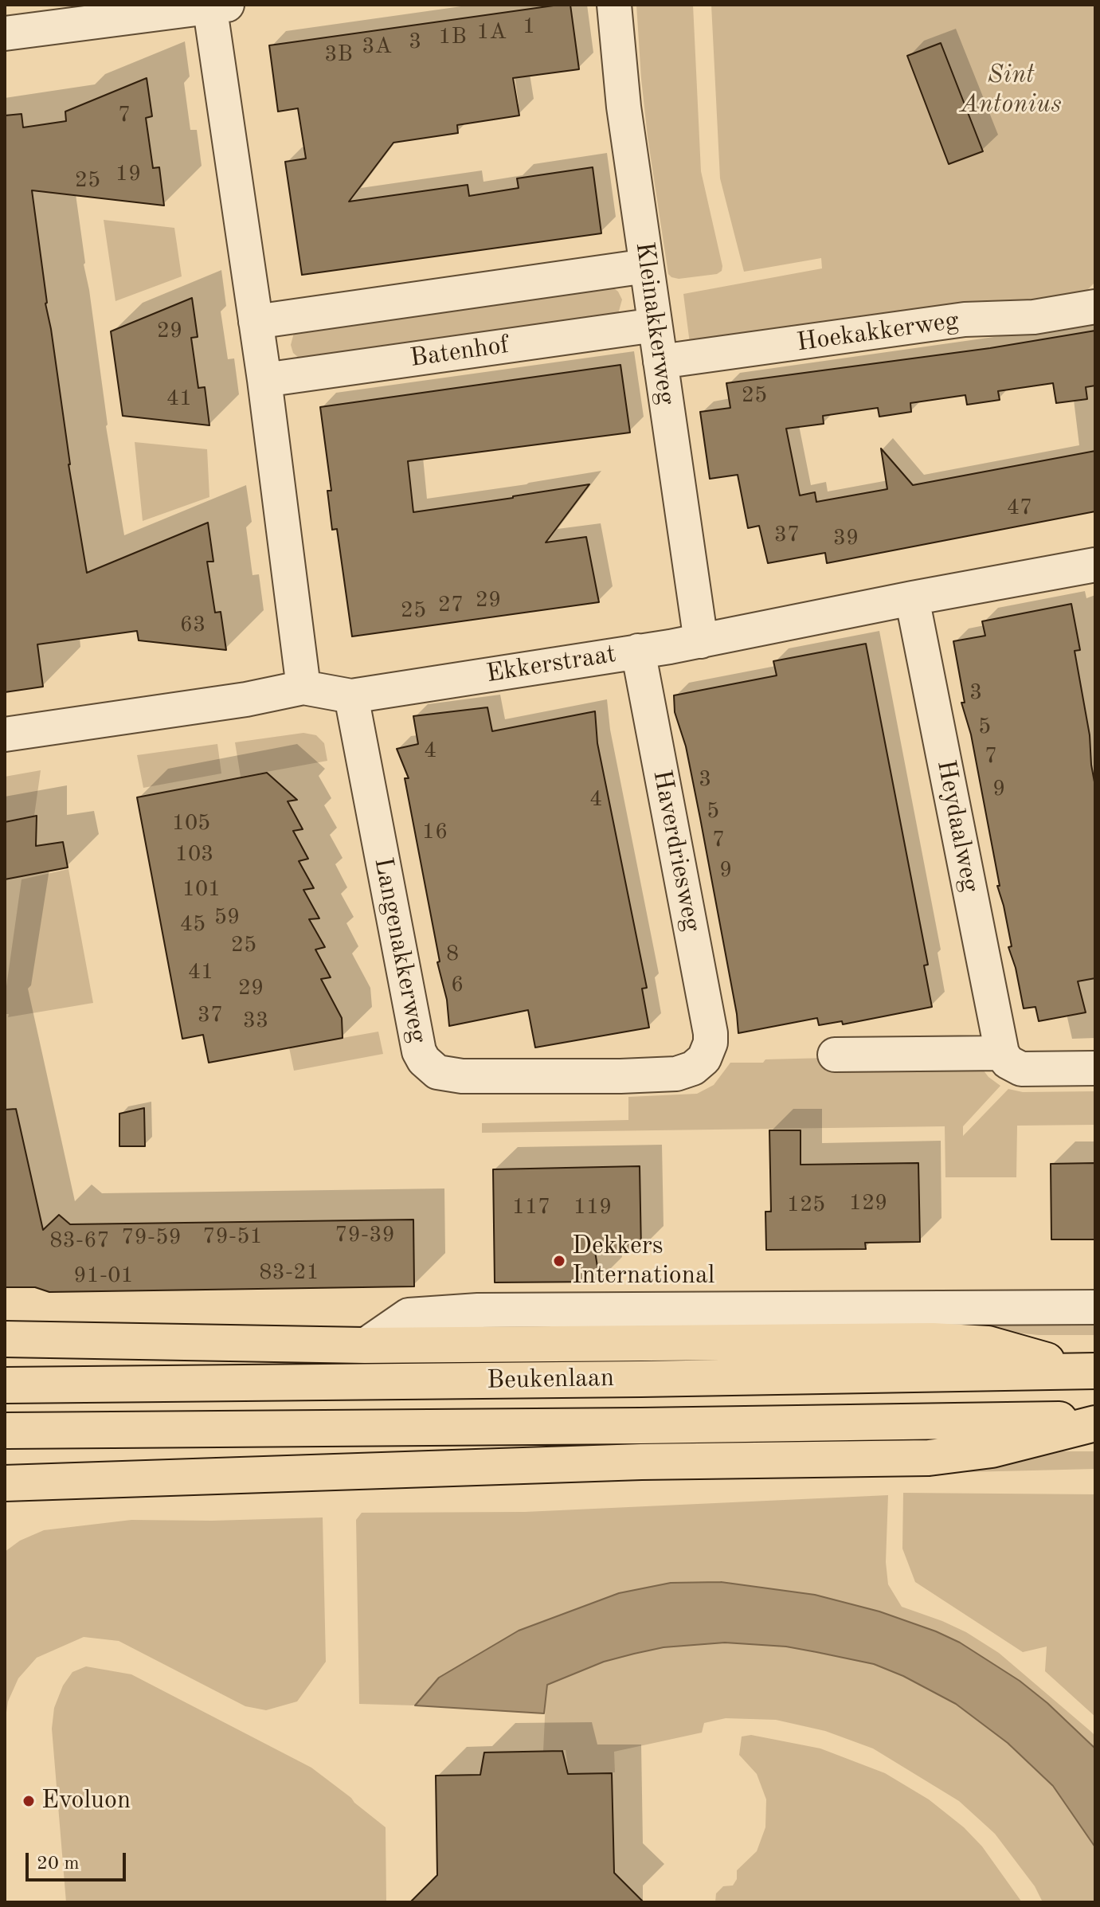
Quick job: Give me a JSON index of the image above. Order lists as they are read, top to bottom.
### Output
{
  "streets": {
    "main road": ["Beukenlaan"],
    "street": [
      "Kleinakkerweg",
      "Hoekakkerweg",
      "Batenhof",
      "Ekkerstraat",
      "Heydaalweg",
      "Haverdriesweg",
      "Langenakkerweg"
    ]
  },
  "crossings": [
    ["Kleinakkerweg", "Hoekakkerweg"],
    ["Kleinakkerweg", "Batenhof"],
    ["Kleinakkerweg", "Ekkerstraat"],
    ["Ekkerstraat", "Heydaalweg"],
    ["Ekkerstraat", "Haverdriesweg"],
    ["Ekkerstraat", "Langenakkerweg"],
    ["Haverdriesweg", "Langenakkerweg"]
  ],
  "parks": ["Sint Antonius"],
  "places": ["Dekkers International", "Evoluon"],
  "house_numbers": [
    "1",
    "1A",
    "1B",
    "3",
    "3A",
    "3B",
    "7",
    "19",
    "25",
    "29",
    "25",
    "41",
    "47",
    "37",
    "39",
    "29",
    "27",
    "25",
    "63",
    "3",
    "5",
    "4",
    "7",
    "3",
    "9",
    "4",
    "5",
    "105",
    "16",
    "7",
    "103",
    "9",
    "101",
    "59",
    "45",
    "25",
    "8",
    "41",
    "6",
    "29",
    "37",
    "33",
    "129",
    "125",
    "117",
    "119",
    "79-39",
    "79-51",
    "79-59",
    "83-67",
    "83-21",
    "91-01"
  ],
  "scale_bar": "20 m"
}
